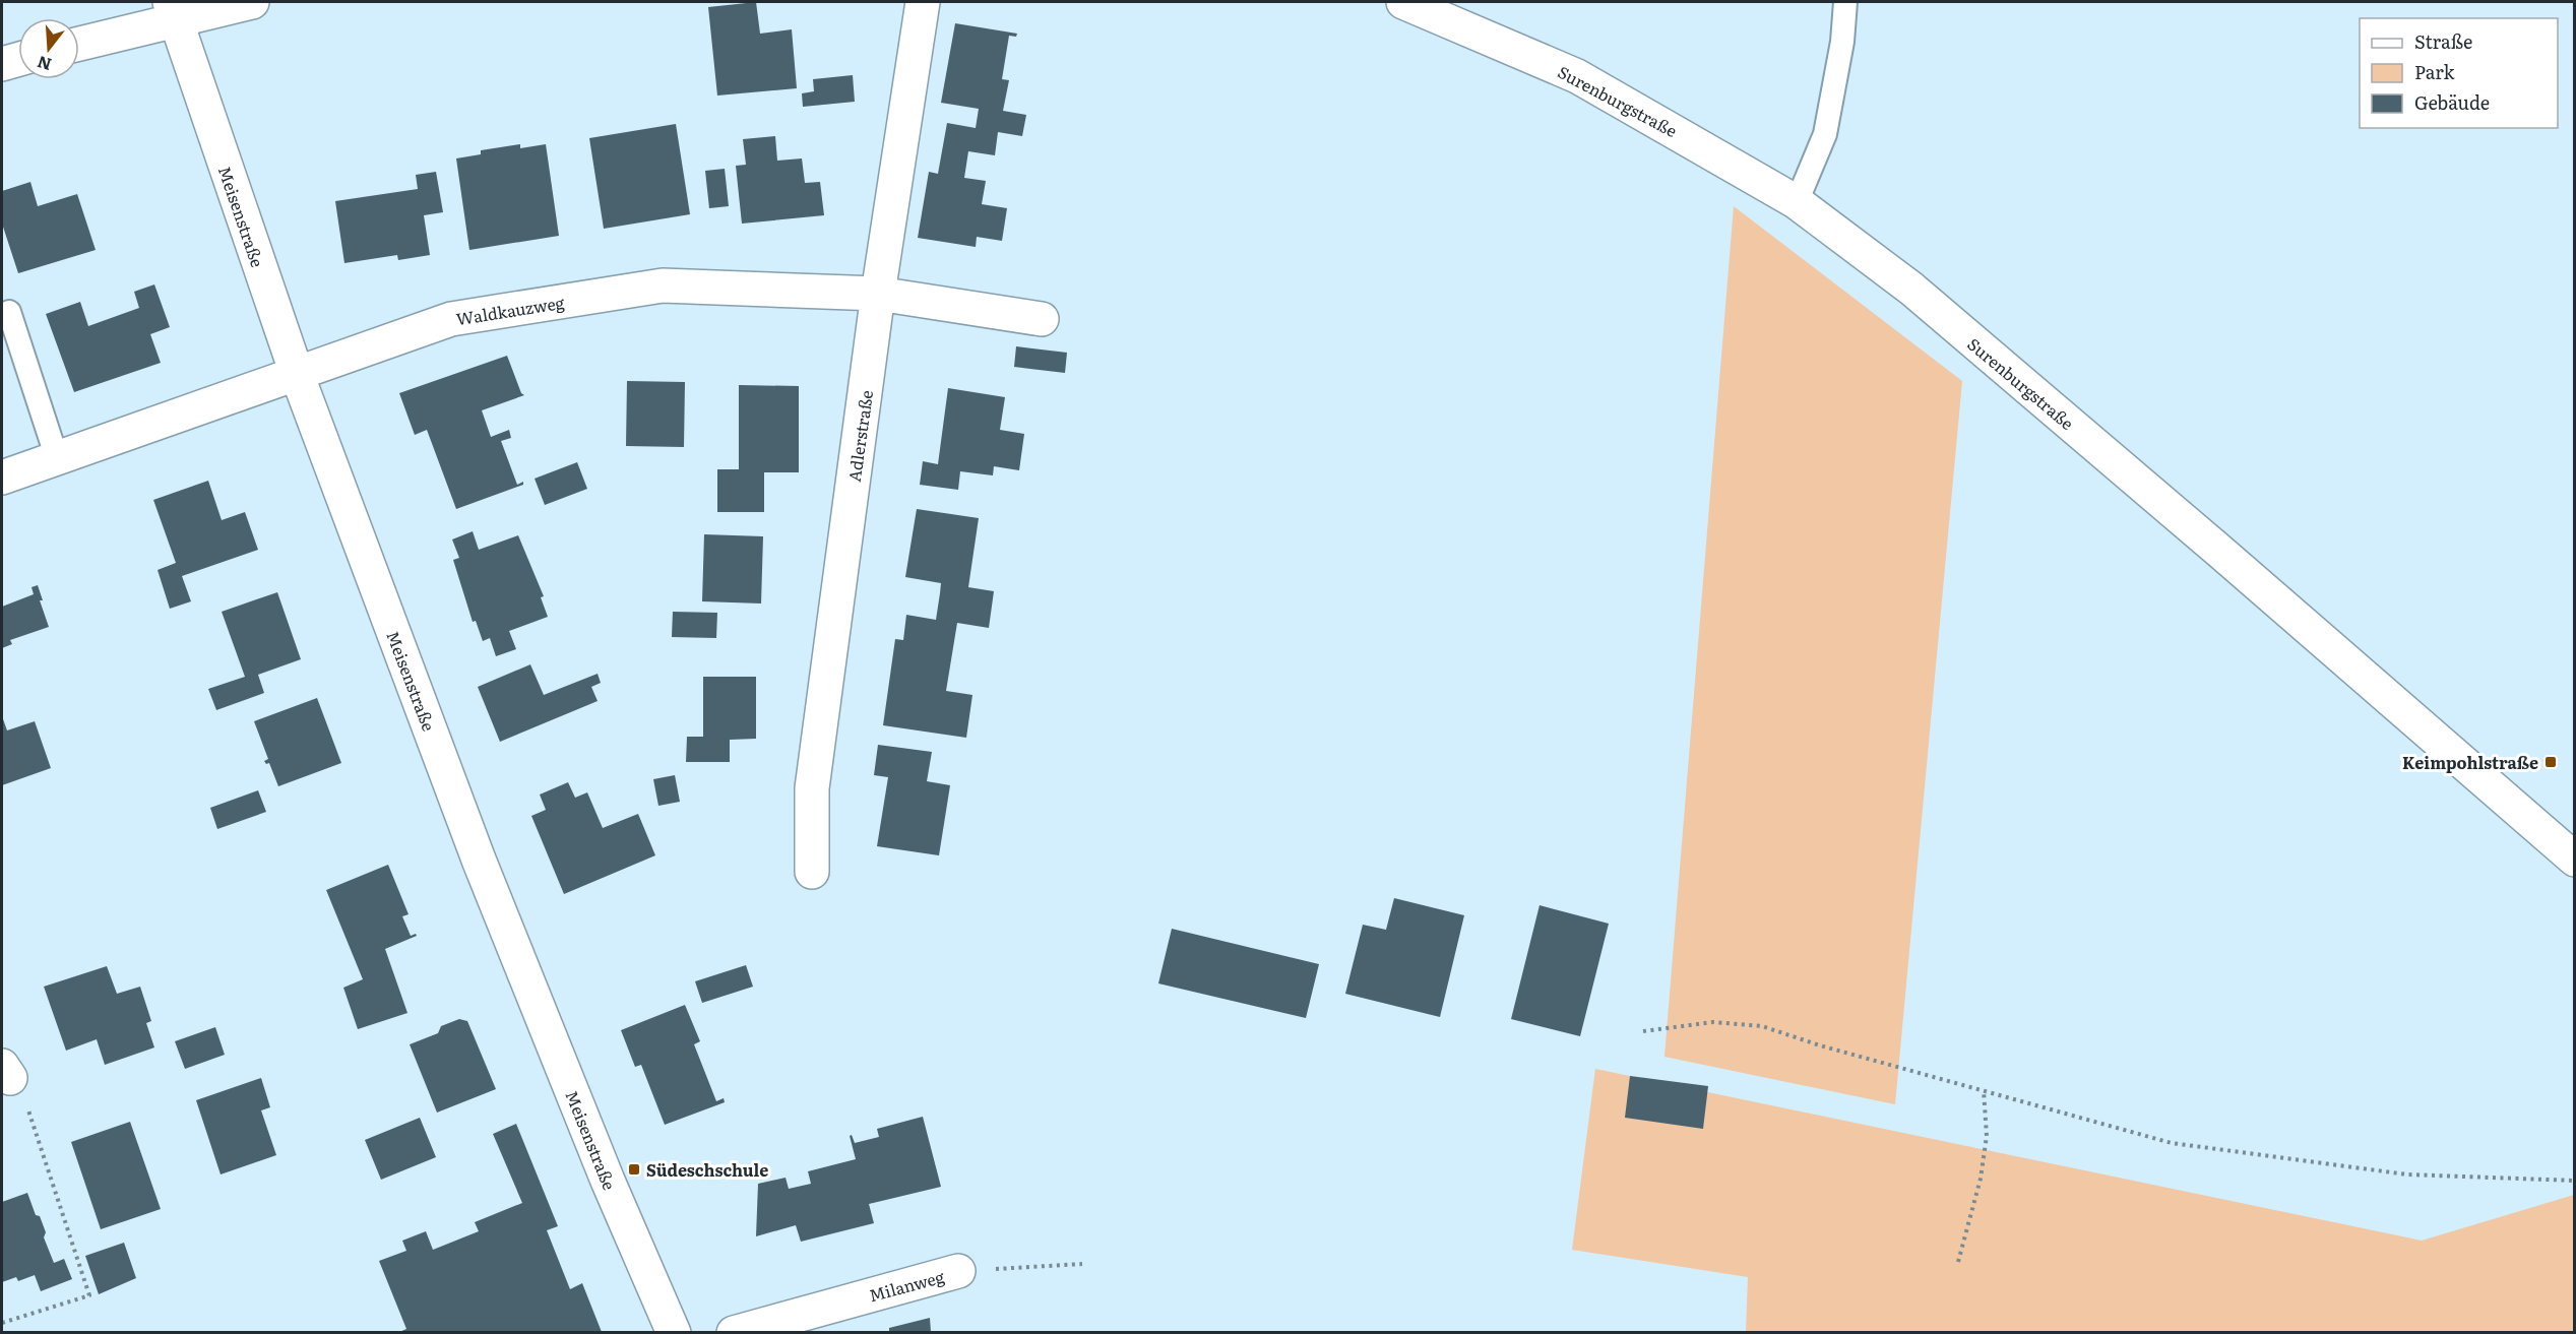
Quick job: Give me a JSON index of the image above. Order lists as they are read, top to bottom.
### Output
{
  "streets": {
    "street": [
      "Surenburgstraße",
      "Meisenstraße",
      "Waldkauzweg",
      "Adlerstraße",
      "Milanweg"
    ]
  },
  "crossings": [
    ["Meisenstraße", "Waldkauzweg"],
    ["Waldkauzweg", "Adlerstraße"]
  ],
  "places": {
    "transit": ["Keimpohlstraße", "Südeschschule"]
  },
  "legend": ["Straße", "Park", "Gebäude"],
  "north": "bottom"
}
